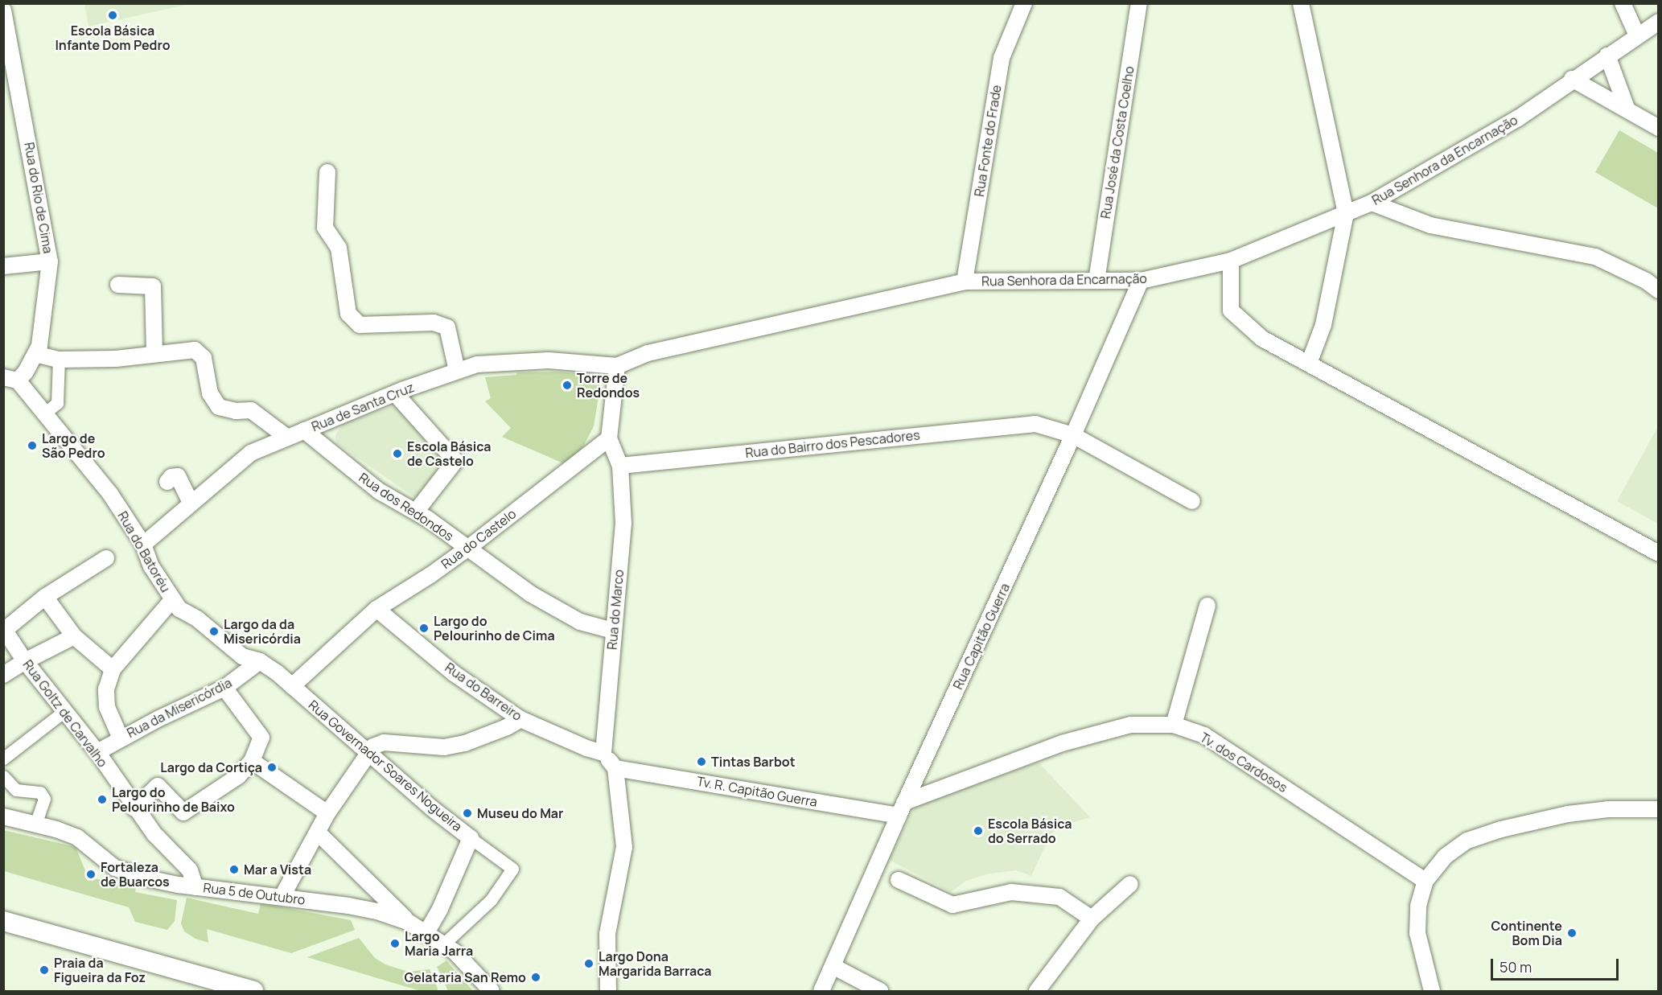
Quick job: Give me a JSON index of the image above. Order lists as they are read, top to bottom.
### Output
{
  "streets": {
    "street": [
      "Rua Fonte do Frade",
      "Rua José da Costa Coelho",
      "Rua Senhora da Encarnação",
      "Rua do Rio de Cima",
      "Rua de Santa Cruz",
      "Rua do Bairro dos Pescadores",
      "Rua dos Redondos",
      "Rua do Castelo",
      "Rua do Batoréu",
      "Rua do Marco",
      "Rua Capitão Guerra",
      "Rua do Barreiro",
      "Rua da Misericórdia",
      "Rua Goltz de Carvalho",
      "Tv. dos Cardosos",
      "Rua Governador Soares Nogueira",
      "Tv. R. Capitão Guerra",
      "Rua 5 de Outubro"
    ]
  },
  "crossings": [
    ["Rua Fonte do Frade", "Rua Senhora da Encarnação"],
    ["Rua José da Costa Coelho", "Rua Senhora da Encarnação"],
    ["Rua Senhora da Encarnação", "Rua de Santa Cruz"],
    ["Rua Senhora da Encarnação", "Rua Capitão Guerra"],
    ["Rua do Rio de Cima", "Rua do Batoréu"],
    ["Rua de Santa Cruz", "Rua dos Redondos"],
    ["Rua de Santa Cruz", "Rua do Batoréu"],
    ["Rua do Bairro dos Pescadores", "Rua do Marco"],
    ["Rua do Bairro dos Pescadores", "Rua Capitão Guerra"],
    ["Rua dos Redondos", "Rua do Castelo"],
    ["Rua dos Redondos", "Rua do Marco"],
    ["Rua do Castelo", "Rua do Barreiro"],
    ["Rua do Castelo", "Rua Governador Soares Nogueira"],
    ["Rua do Batoréu", "Rua da Misericórdia"],
    ["Rua do Batoréu", "Rua Governador Soares Nogueira"],
    ["Rua do Marco", "Rua do Barreiro"],
    ["Rua Capitão Guerra", "Tv. dos Cardosos"],
    ["Rua Capitão Guerra", "Tv. R. Capitão Guerra"],
    ["Rua da Misericórdia", "Rua Goltz de Carvalho"],
    ["Rua da Misericórdia", "Rua Governador Soares Nogueira"],
    ["Rua Goltz de Carvalho", "Rua 5 de Outubro"],
    ["Tv. dos Cardosos", "Tv. R. Capitão Guerra"],
    ["Rua Governador Soares Nogueira", "Rua 5 de Outubro"]
  ],
  "places": [
    "Escola Básica Infante Dom Pedro",
    "Torre de Redondos",
    "Largo de São Pedro",
    "Escola Básica de Castelo",
    "Largo do Pelourinho de Cima",
    "Largo da da Misericórdia",
    "Tintas Barbot",
    "Largo da Cortiça",
    "Largo do Pelourinho de Baixo",
    "Museu do Mar",
    "Escola Básica do Serrado",
    "Mar a Vista",
    "Fortaleza de Buarcos",
    "Continente Bom Dia",
    "Largo Maria Jarra",
    "Largo Dona Margarida Barraca",
    "Praia da Figueira da Foz",
    "Gelataria San Remo"
  ],
  "scale_bar": "50 m"
}
